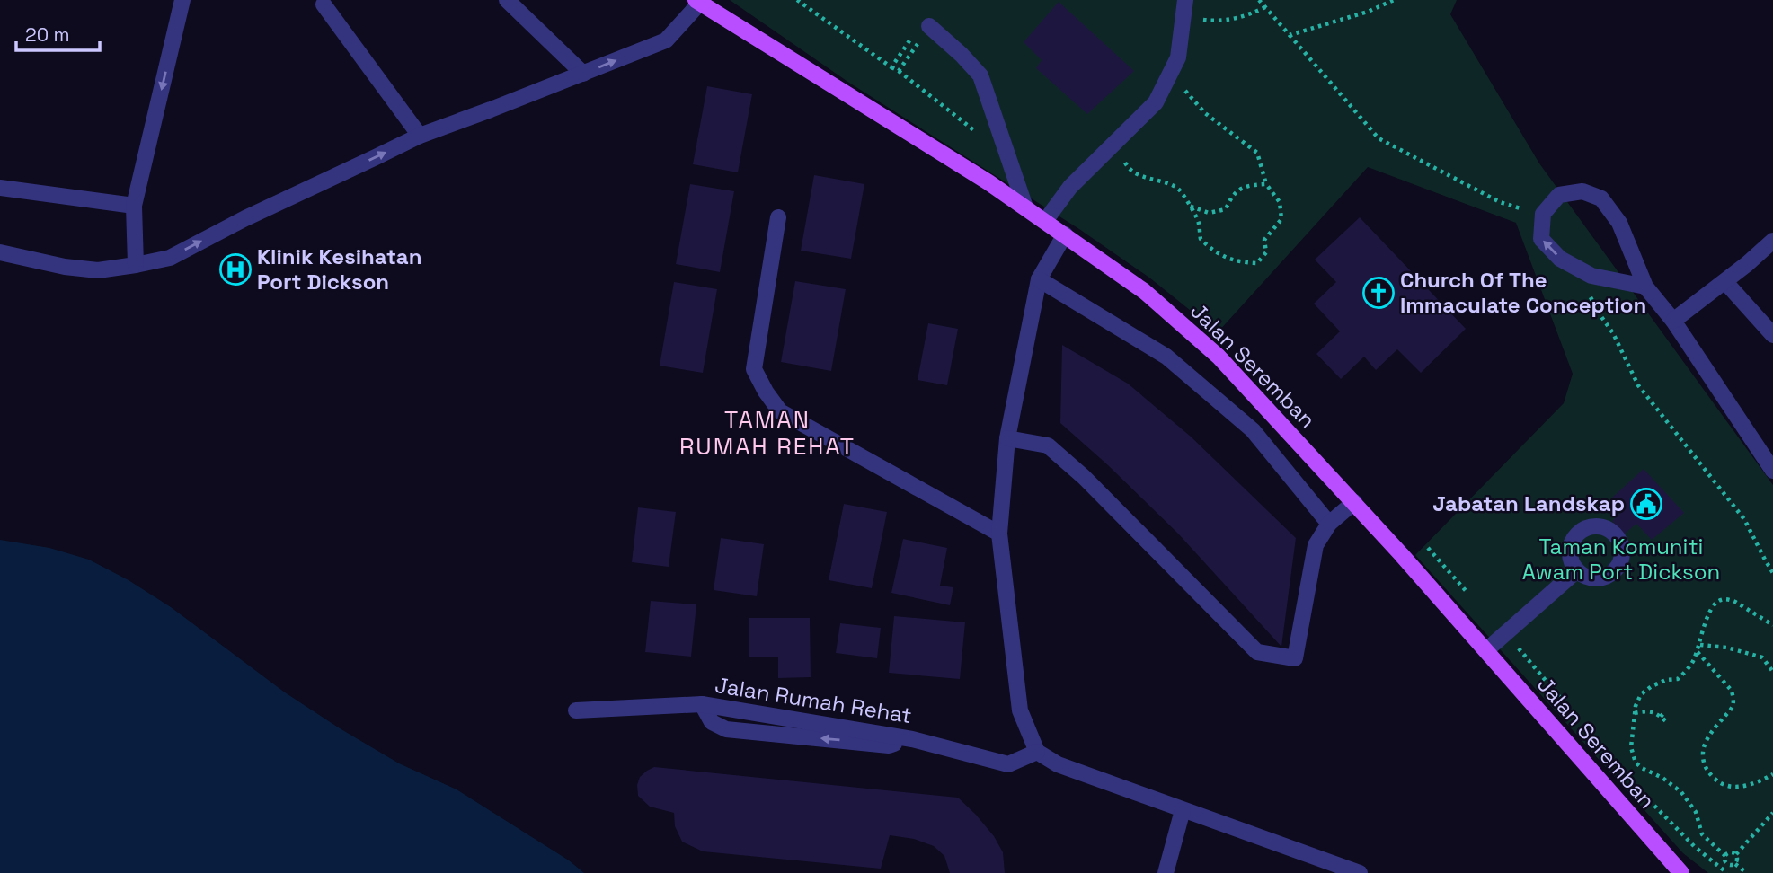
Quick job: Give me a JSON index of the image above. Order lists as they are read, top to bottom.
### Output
{
  "streets": {
    "main road": ["Jalan Seremban"],
    "street": ["Jalan Rumah Rehat"]
  },
  "districts": ["TAMAN RUMAH REHAT"],
  "parks": ["Taman Komuniti Awam Port Dickson"],
  "places": {
    "hospital": ["Klinik Kesihatan Port Dickson"],
    "church": ["Church Of The Immaculate Conception"],
    "public building": ["Jabatan Landskap"]
  },
  "scale_bar": "20 m"
}
